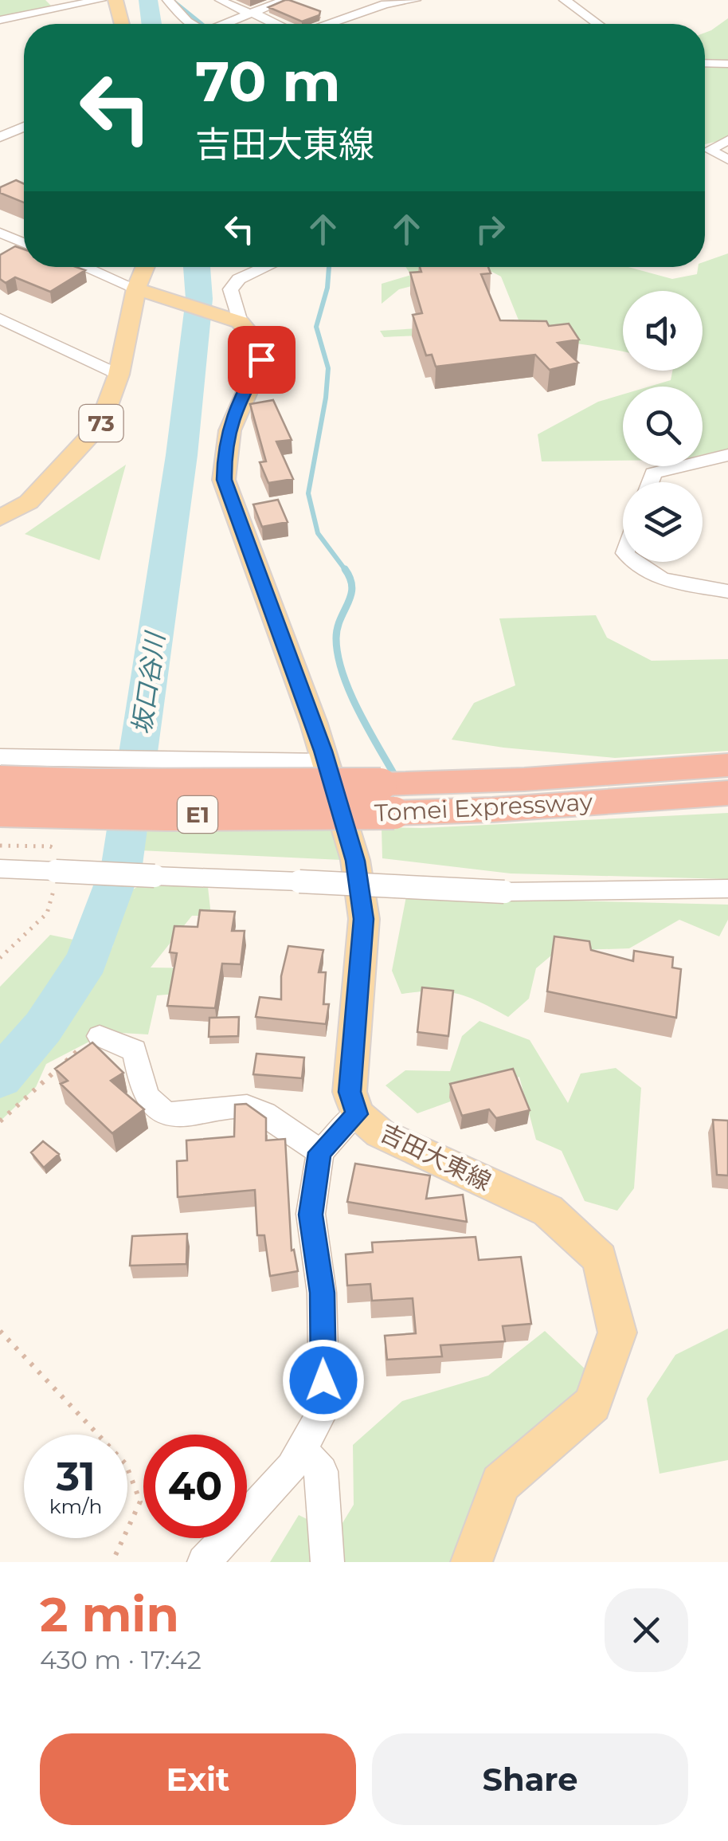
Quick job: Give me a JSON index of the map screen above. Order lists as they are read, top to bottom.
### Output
{
  "streets": {
    "highway": ["Tomei Expressway", "E1"],
    "main road": ["73", "吉田大東線"]
  },
  "water": ["坂口谷川"],
  "page": {
    "turn": ["70 m", "吉田大東線"],
    "speed": "31 km/h",
    "limit": "40",
    "heading": ["2 min", "430 m · 17:42"],
    "buttons": ["Exit", "Share"]
  }
}
